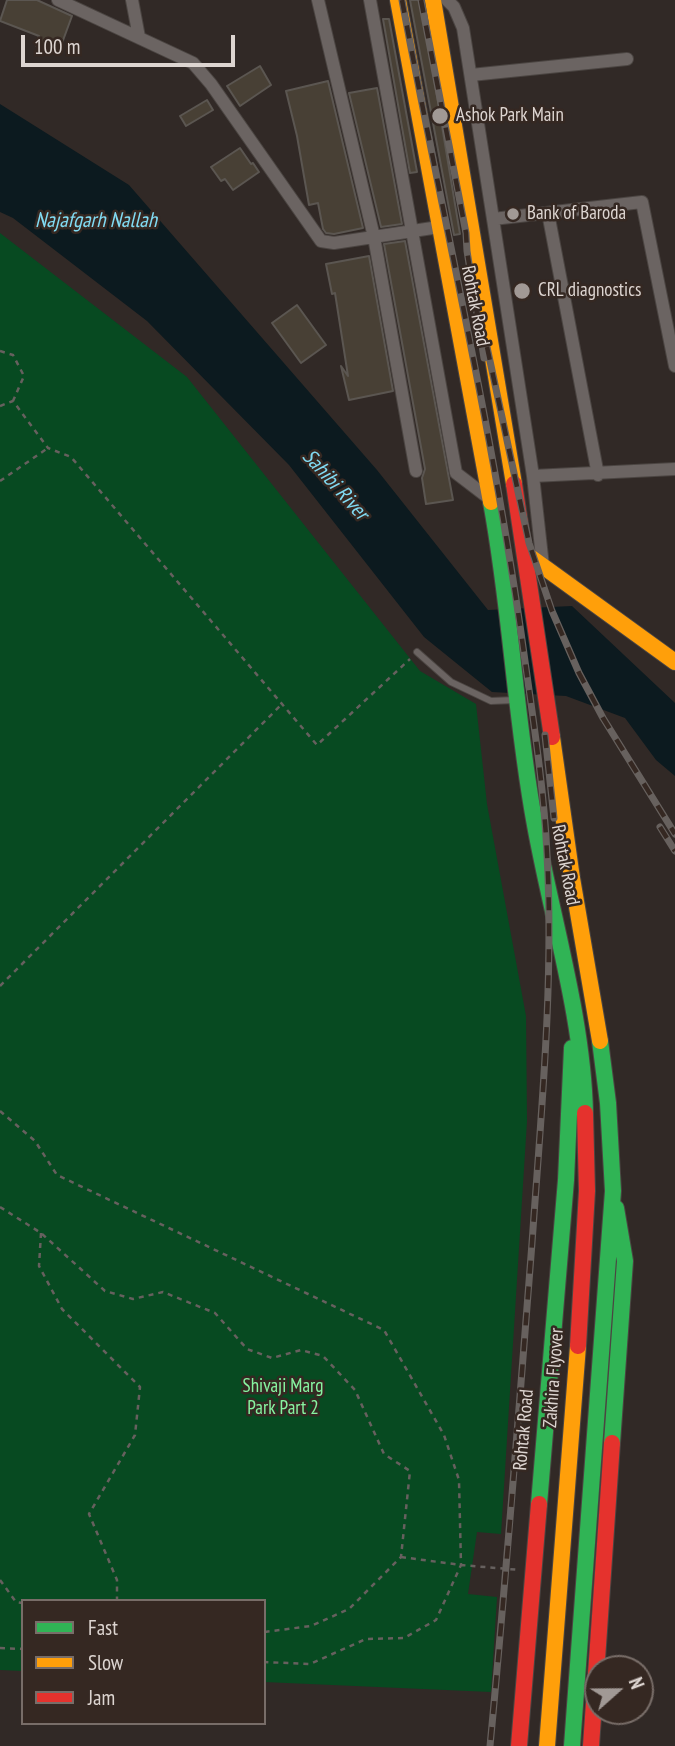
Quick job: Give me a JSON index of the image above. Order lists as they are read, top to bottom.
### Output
{
  "streets": {
    "main road": ["Rohtak Road", "Zakhira Flyover"]
  },
  "crossings": [
    ["Rohtak Road", "Zakhira Flyover"]
  ],
  "water": ["Najafgarh Nallah", "Sahibi River"],
  "parks": ["Shivaji Marg Park Part 2"],
  "places": ["Ashok Park Main", "Bank of Baroda", "CRL diagnostics"],
  "legend": ["Fast", "Slow", "Jam"],
  "scale_bar": "100 m",
  "north": "right"
}
